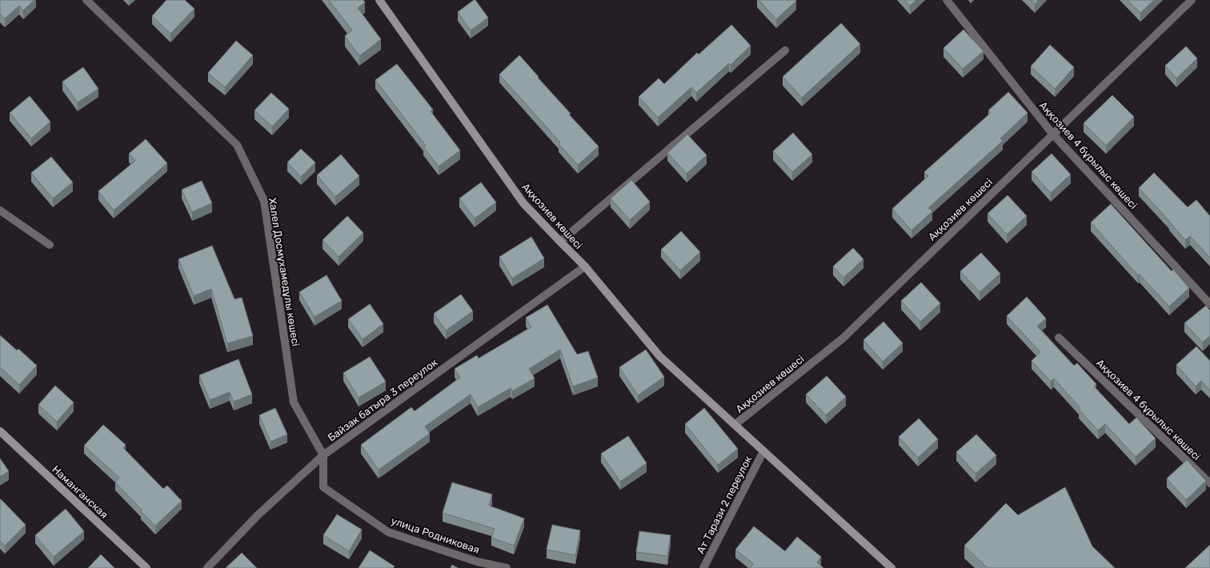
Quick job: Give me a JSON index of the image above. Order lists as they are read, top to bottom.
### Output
{
  "streets": {
    "main road": ["Аққозиев көшесі", "Наманганская"],
    "street": [
      "Аққозиев 4 бұрылыс көшесі",
      "Халел Досмұхамедұлы көшесі",
      "Байзак батыра 3 переулок",
      "Ат Тарази 2 переулок",
      "улица Родниковая"
    ]
  },
  "crossings": [
    ["Аққозиев 4 бұрылыс көшесі", "Аққозиев көшесі"],
    ["Аққозиев көшесі", "Байзак батыра 3 переулок"],
    ["Аққозиев көшесі", "Ат Тарази 2 переулок"],
    ["Халел Досмұхамедұлы көшесі", "Байзак батыра 3 переулок"],
    ["Халел Досмұхамедұлы көшесі", "улица Родниковая"],
    ["Байзак батыра 3 переулок", "улица Родниковая"]
  ]
}
